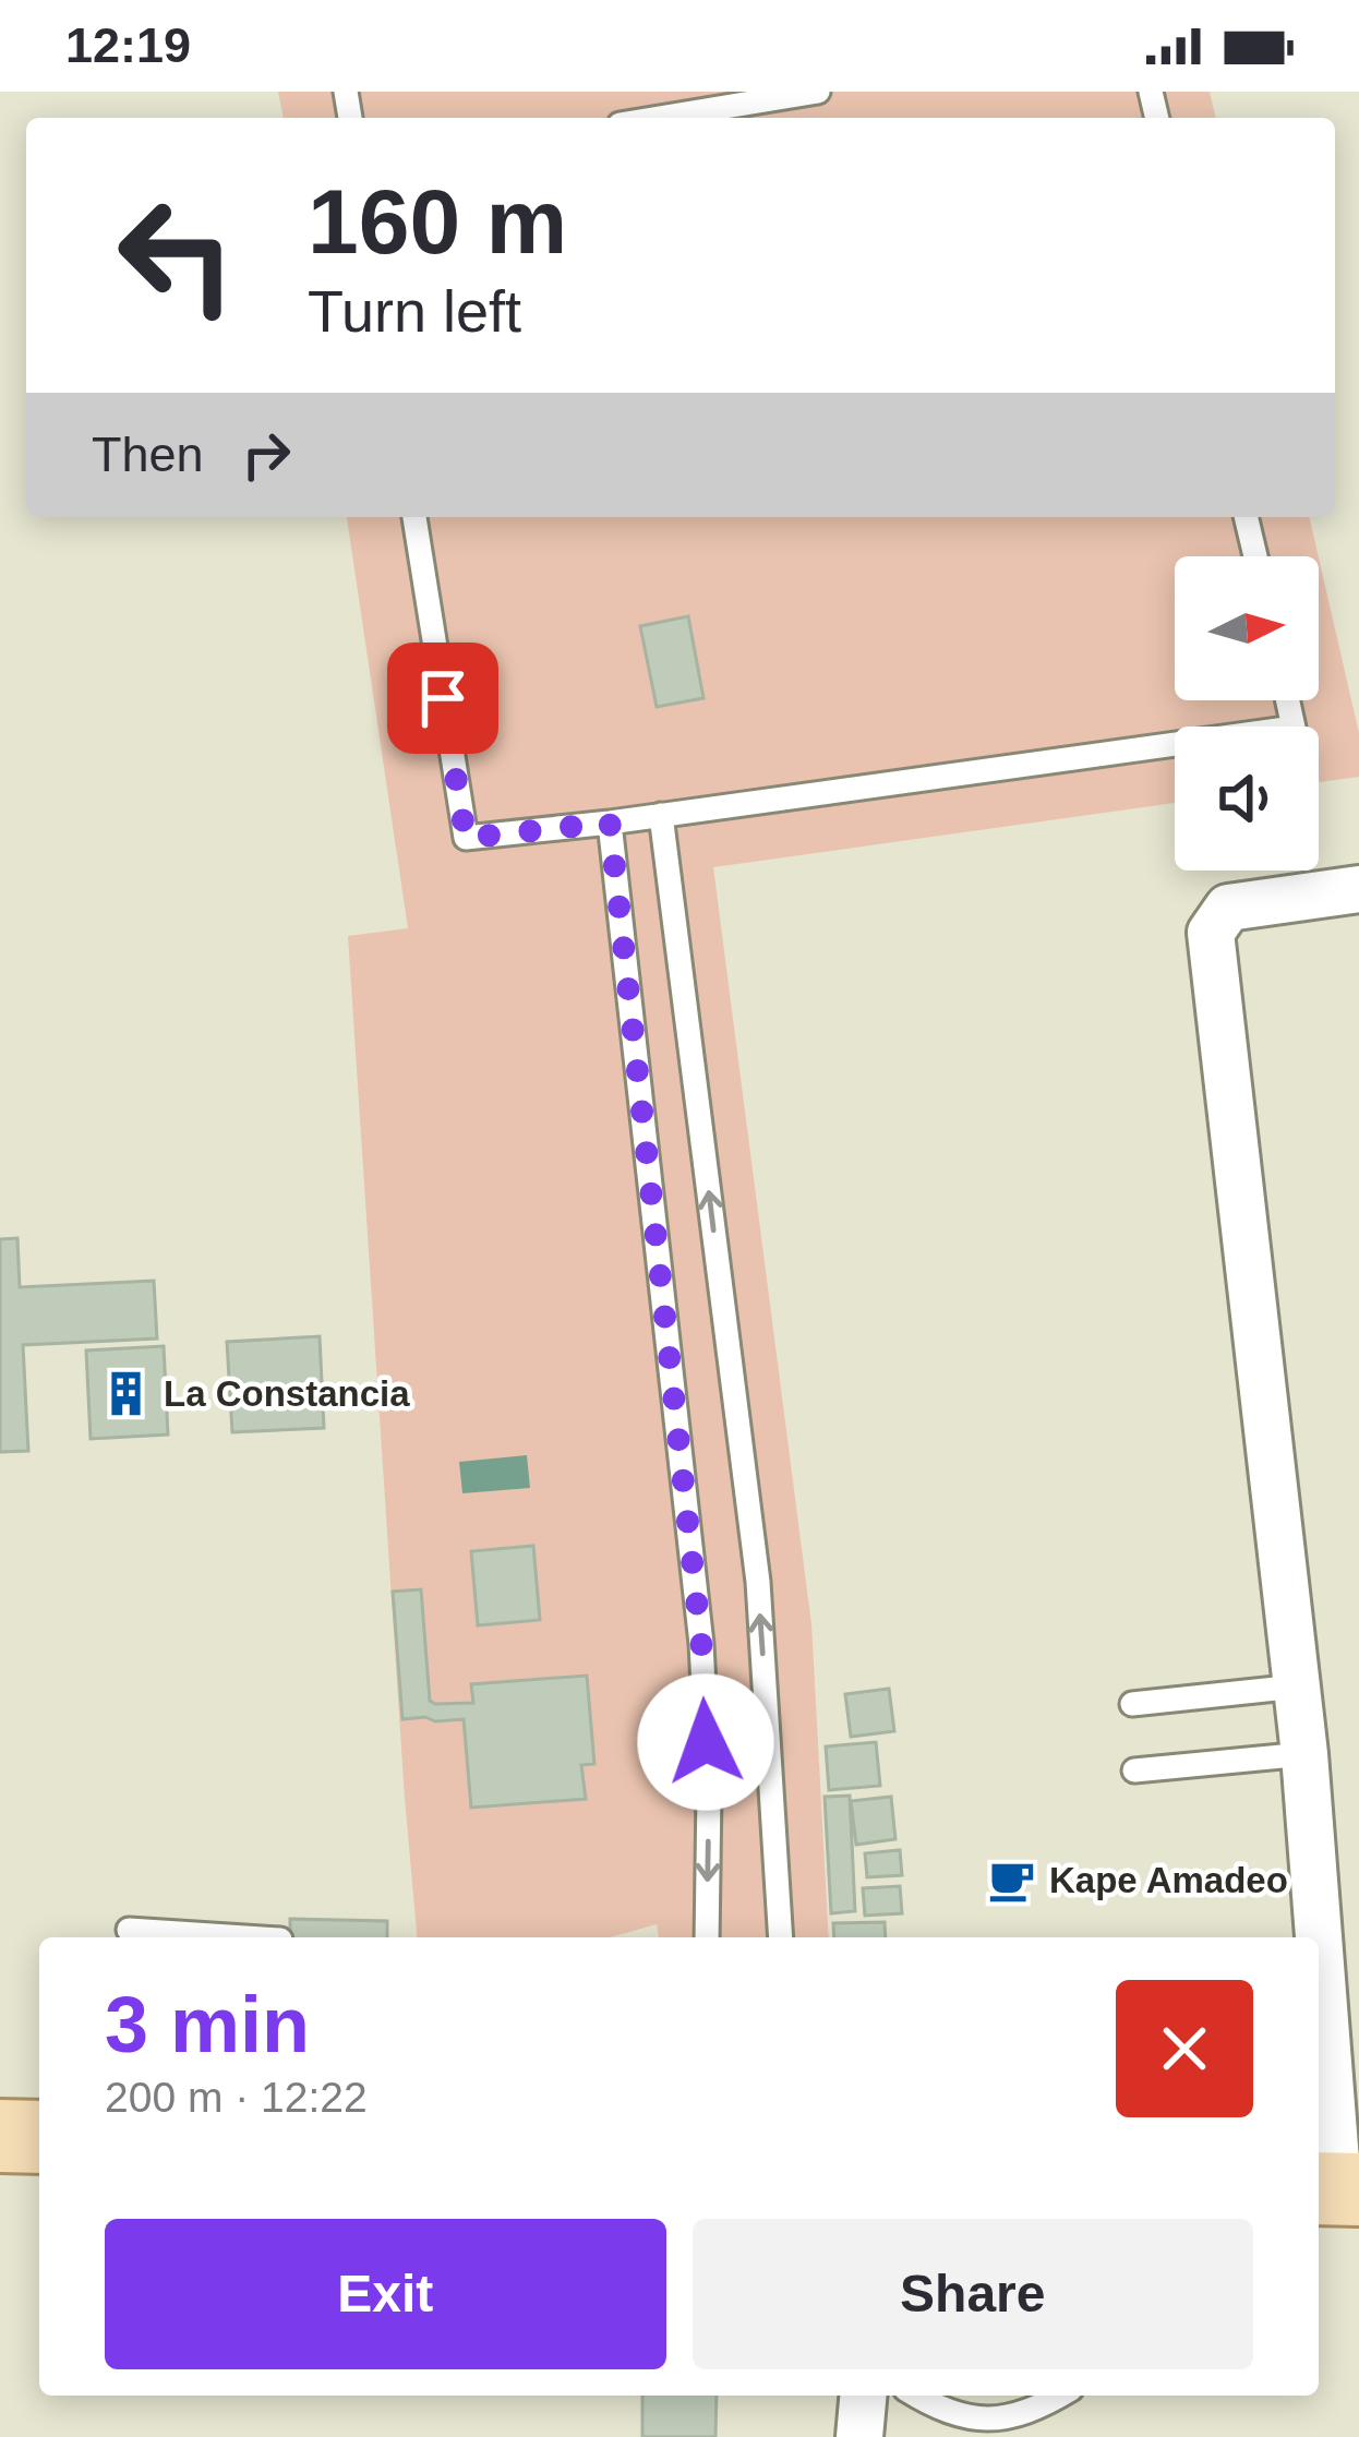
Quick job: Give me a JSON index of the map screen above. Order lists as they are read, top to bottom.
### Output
{
  "places": {
    "building": ["La Constancia"],
    "cafe": ["Kape Amadeo"]
  },
  "north": "right",
  "page": {
    "status": "12:19",
    "turn": ["160 m", "Turn left"],
    "then": "Then",
    "heading": ["3 min", "200 m · 12:22"],
    "buttons": ["Exit", "Share"]
  }
}
